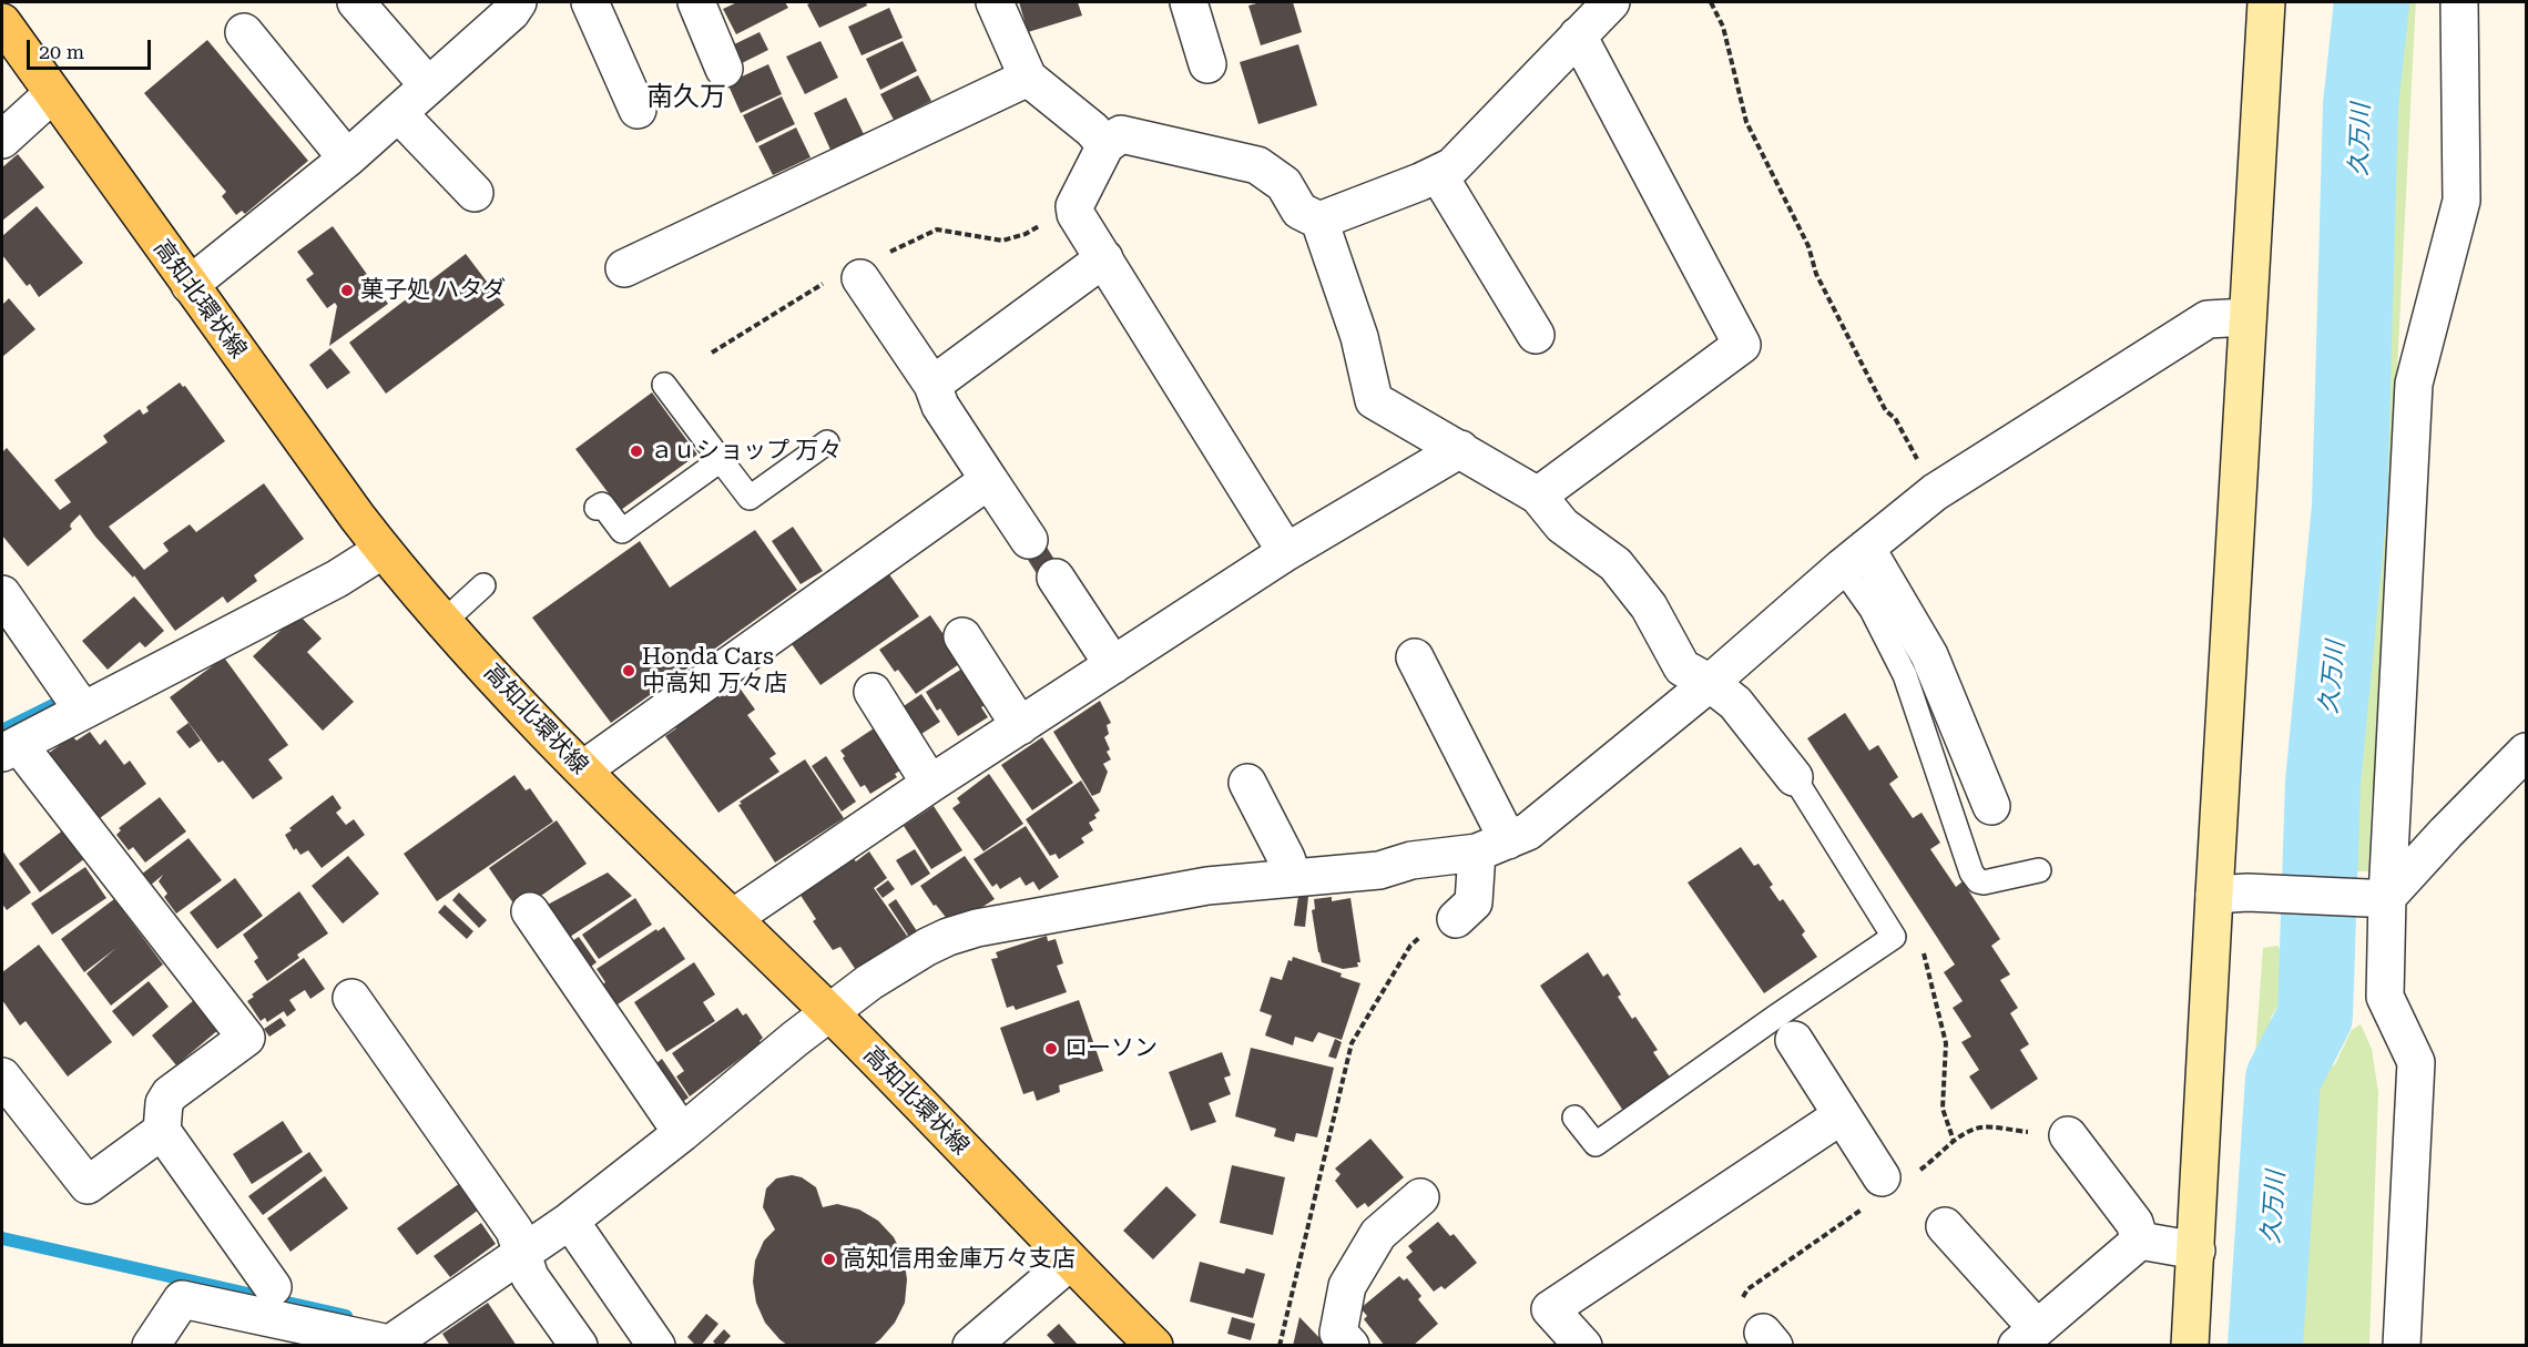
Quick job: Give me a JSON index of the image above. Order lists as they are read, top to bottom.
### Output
{
  "streets": {
    "main road": ["高知北環状線"]
  },
  "districts": ["南久万"],
  "water": ["久万川"],
  "places": [
    "菓子処 ハタダ",
    "ａｕショップ 万々",
    "Honda Cars 中高知 万々店",
    "ローソン",
    "高知信用金庫万々支店"
  ],
  "scale_bar": "20 m"
}
